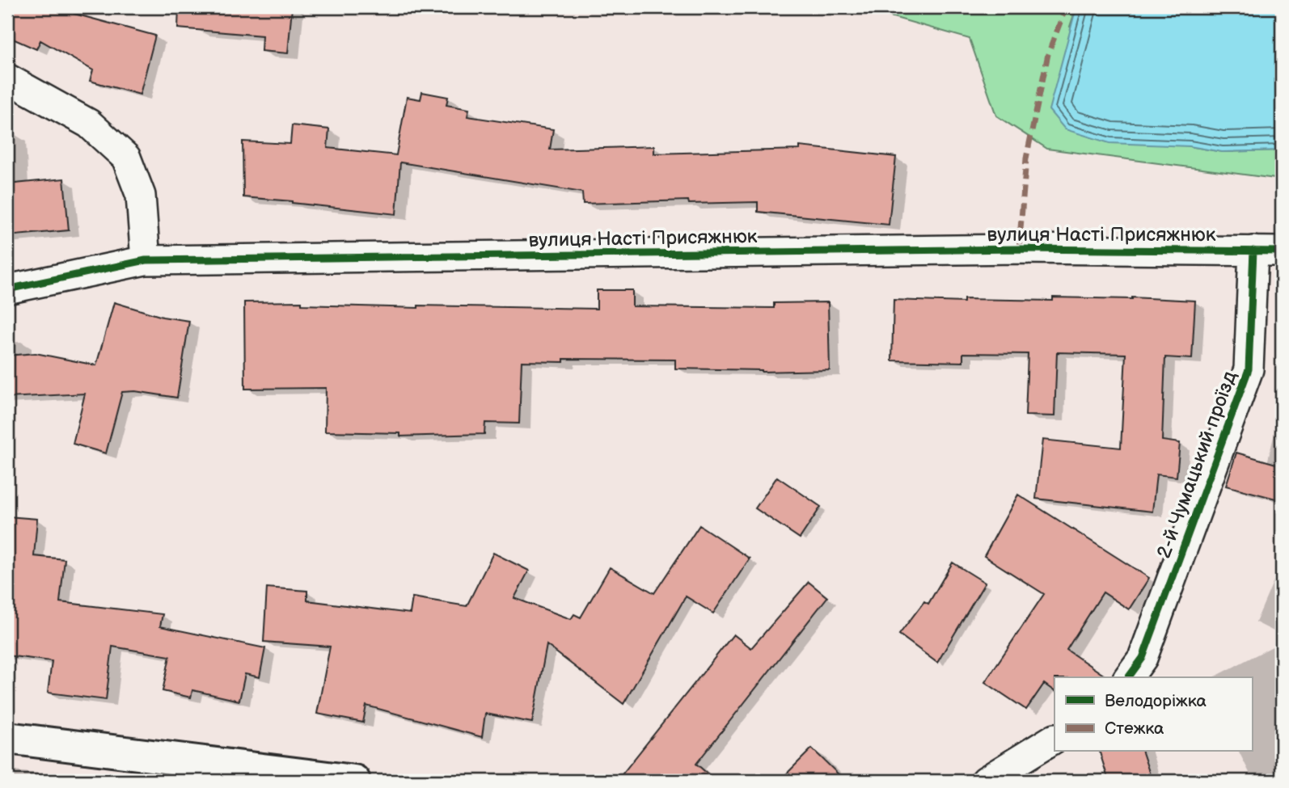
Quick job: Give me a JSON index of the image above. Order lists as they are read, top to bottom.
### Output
{
  "streets": {
    "street": ["вулиця Насті Присяжнюк", "2-й Чумацький проїзд"]
  },
  "crossings": [
    ["вулиця Насті Присяжнюк", "2-й Чумацький проїзд"]
  ],
  "legend": ["Велодоріжка", "Стежка"]
}
